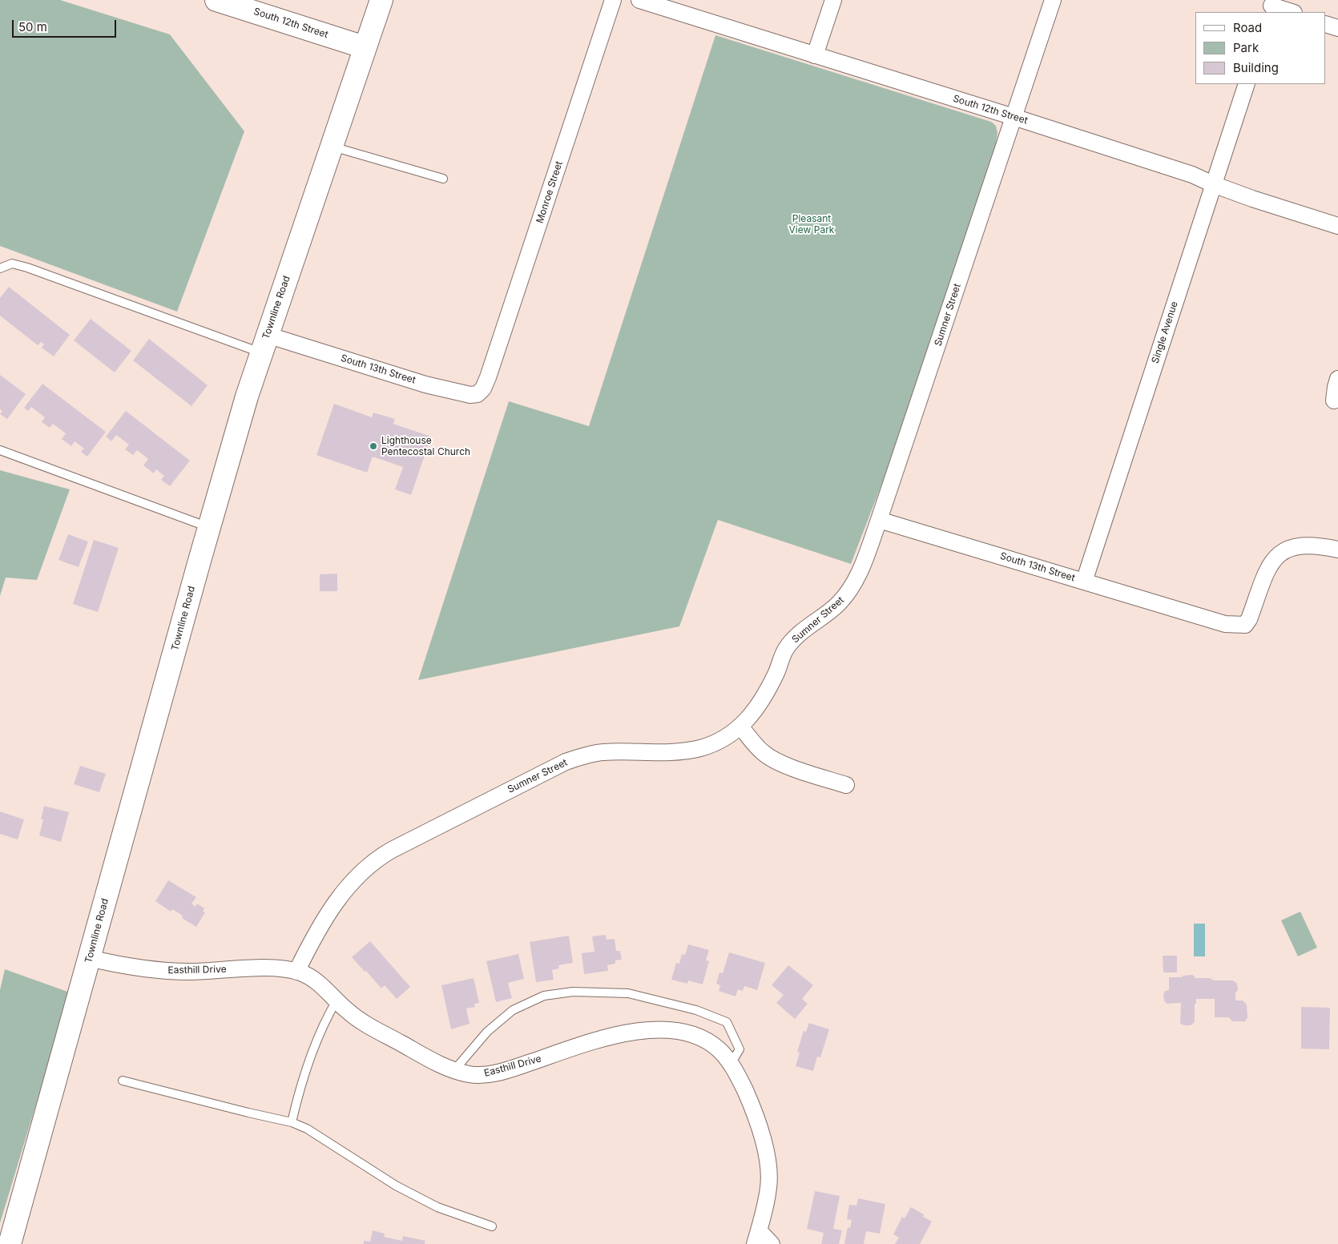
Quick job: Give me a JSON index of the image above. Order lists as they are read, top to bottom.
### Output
{
  "streets": {
    "street": [
      "South 12th Street",
      "Monroe Street",
      "Townline Road",
      "Sumner Street",
      "Single Avenue",
      "South 13th Street",
      "Easthill Drive"
    ]
  },
  "crossings": [
    ["South 12th Street", "Townline Road"],
    ["South 12th Street", "Sumner Street"],
    ["South 12th Street", "Single Avenue"],
    ["Monroe Street", "South 13th Street"],
    ["Townline Road", "South 13th Street"],
    ["Townline Road", "Easthill Drive"],
    ["Sumner Street", "South 13th Street"],
    ["Sumner Street", "Easthill Drive"],
    ["Single Avenue", "South 13th Street"]
  ],
  "parks": ["Pleasant View Park"],
  "places": ["Lighthouse Pentecostal Church"],
  "legend": ["Road", "Park", "Building"],
  "scale_bar": "50 m"
}
